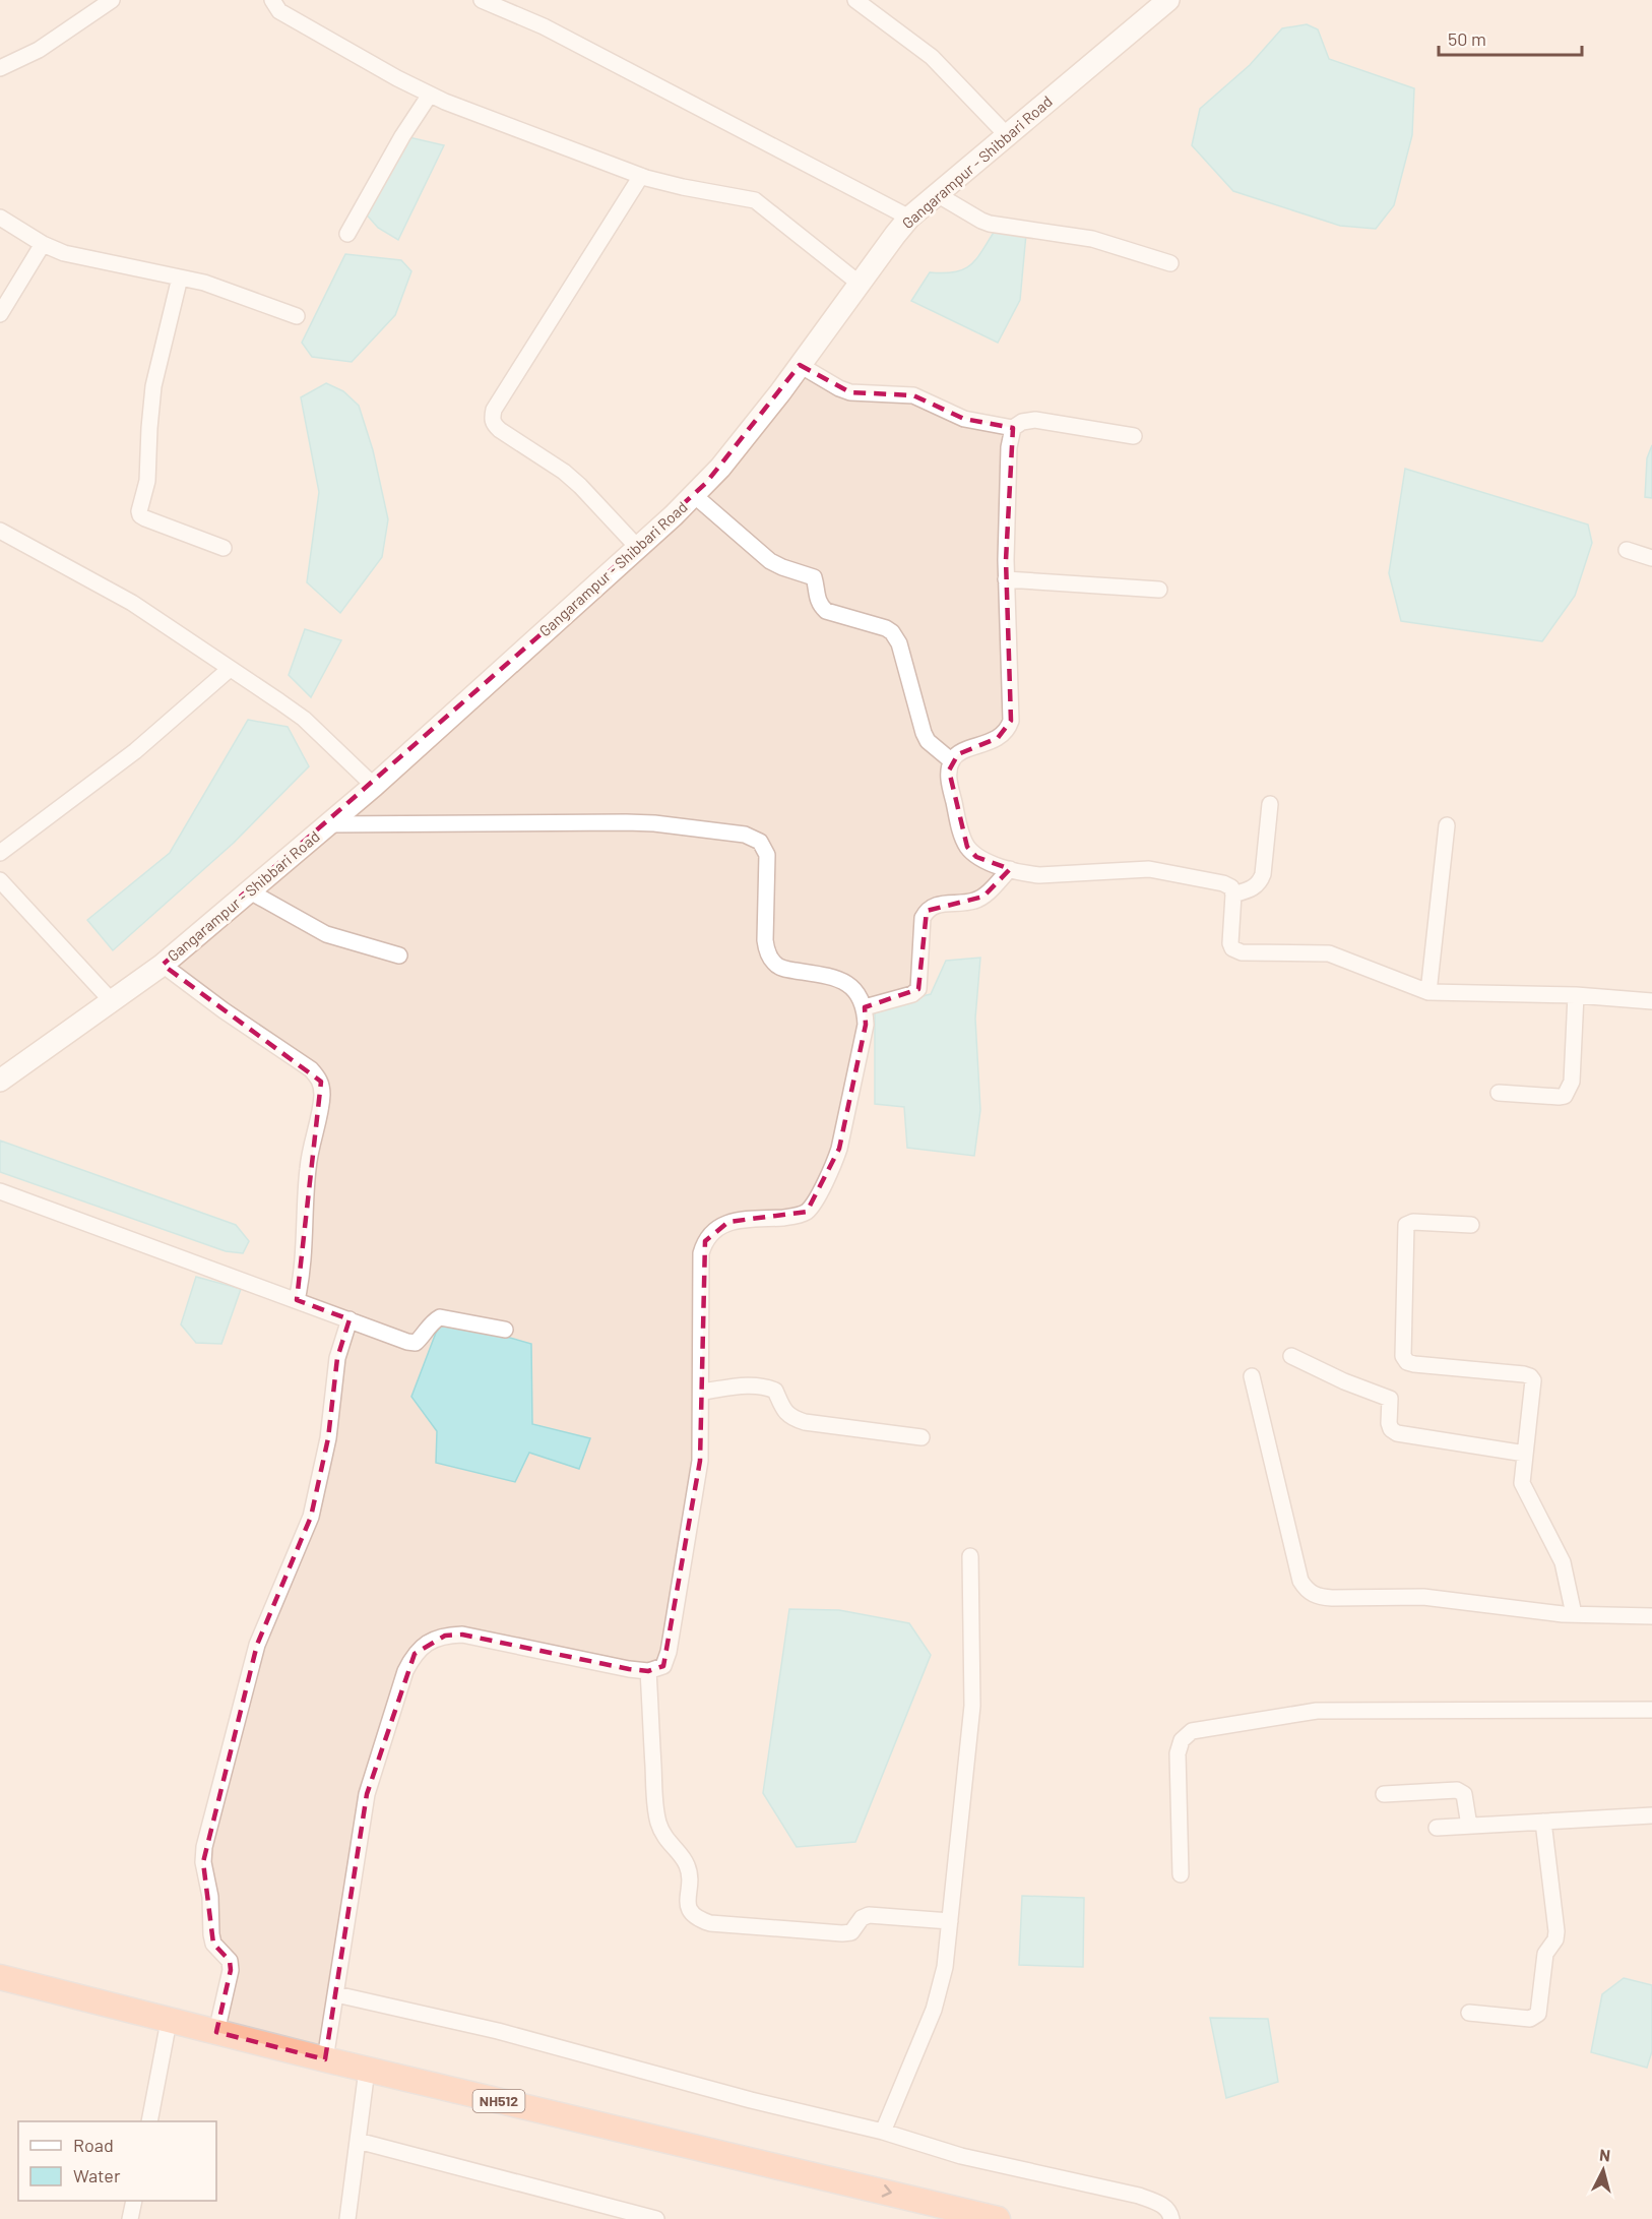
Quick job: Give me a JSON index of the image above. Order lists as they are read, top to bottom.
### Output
{
  "streets": {
    "highway": ["NH512"],
    "main road": ["Gangarampur - Shibbari Road"]
  },
  "legend": ["Road", "Water"],
  "scale_bar": "50 m",
  "north": "top"
}
